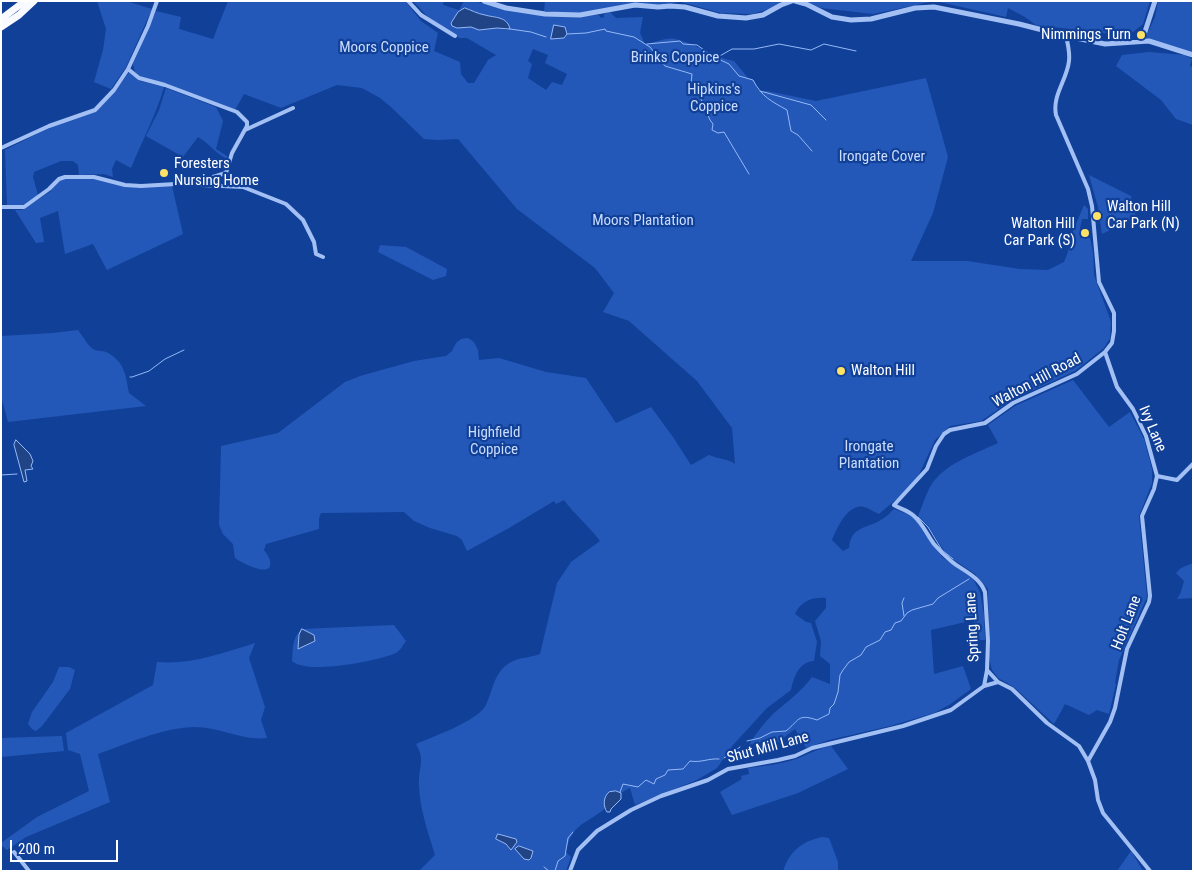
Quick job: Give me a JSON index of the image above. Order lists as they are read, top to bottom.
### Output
{
  "streets": {
    "street": [
      "Walton Hill Road",
      "Ivy Lane",
      "Holt Lane",
      "Spring Lane",
      "Shut Mill Lane"
    ]
  },
  "crossings": [
    ["Walton Hill Road", "Ivy Lane"],
    ["Walton Hill Road", "Spring Lane"],
    ["Ivy Lane", "Holt Lane"],
    ["Holt Lane", "Spring Lane"],
    ["Spring Lane", "Shut Mill Lane"]
  ],
  "parks": [
    "Moors Coppice",
    "Brinks Coppice",
    "Hipkins's Coppice",
    "Irongate Cover",
    "Moors Plantation",
    "Highfield Coppice",
    "Irongate Plantation"
  ],
  "places": [
    "Nimmings Turn",
    "Foresters Nursing Home",
    "Walton Hill Car Park (N)",
    "Walton Hill Car Park (S)",
    "Walton Hill"
  ],
  "scale_bar": "200 m"
}
